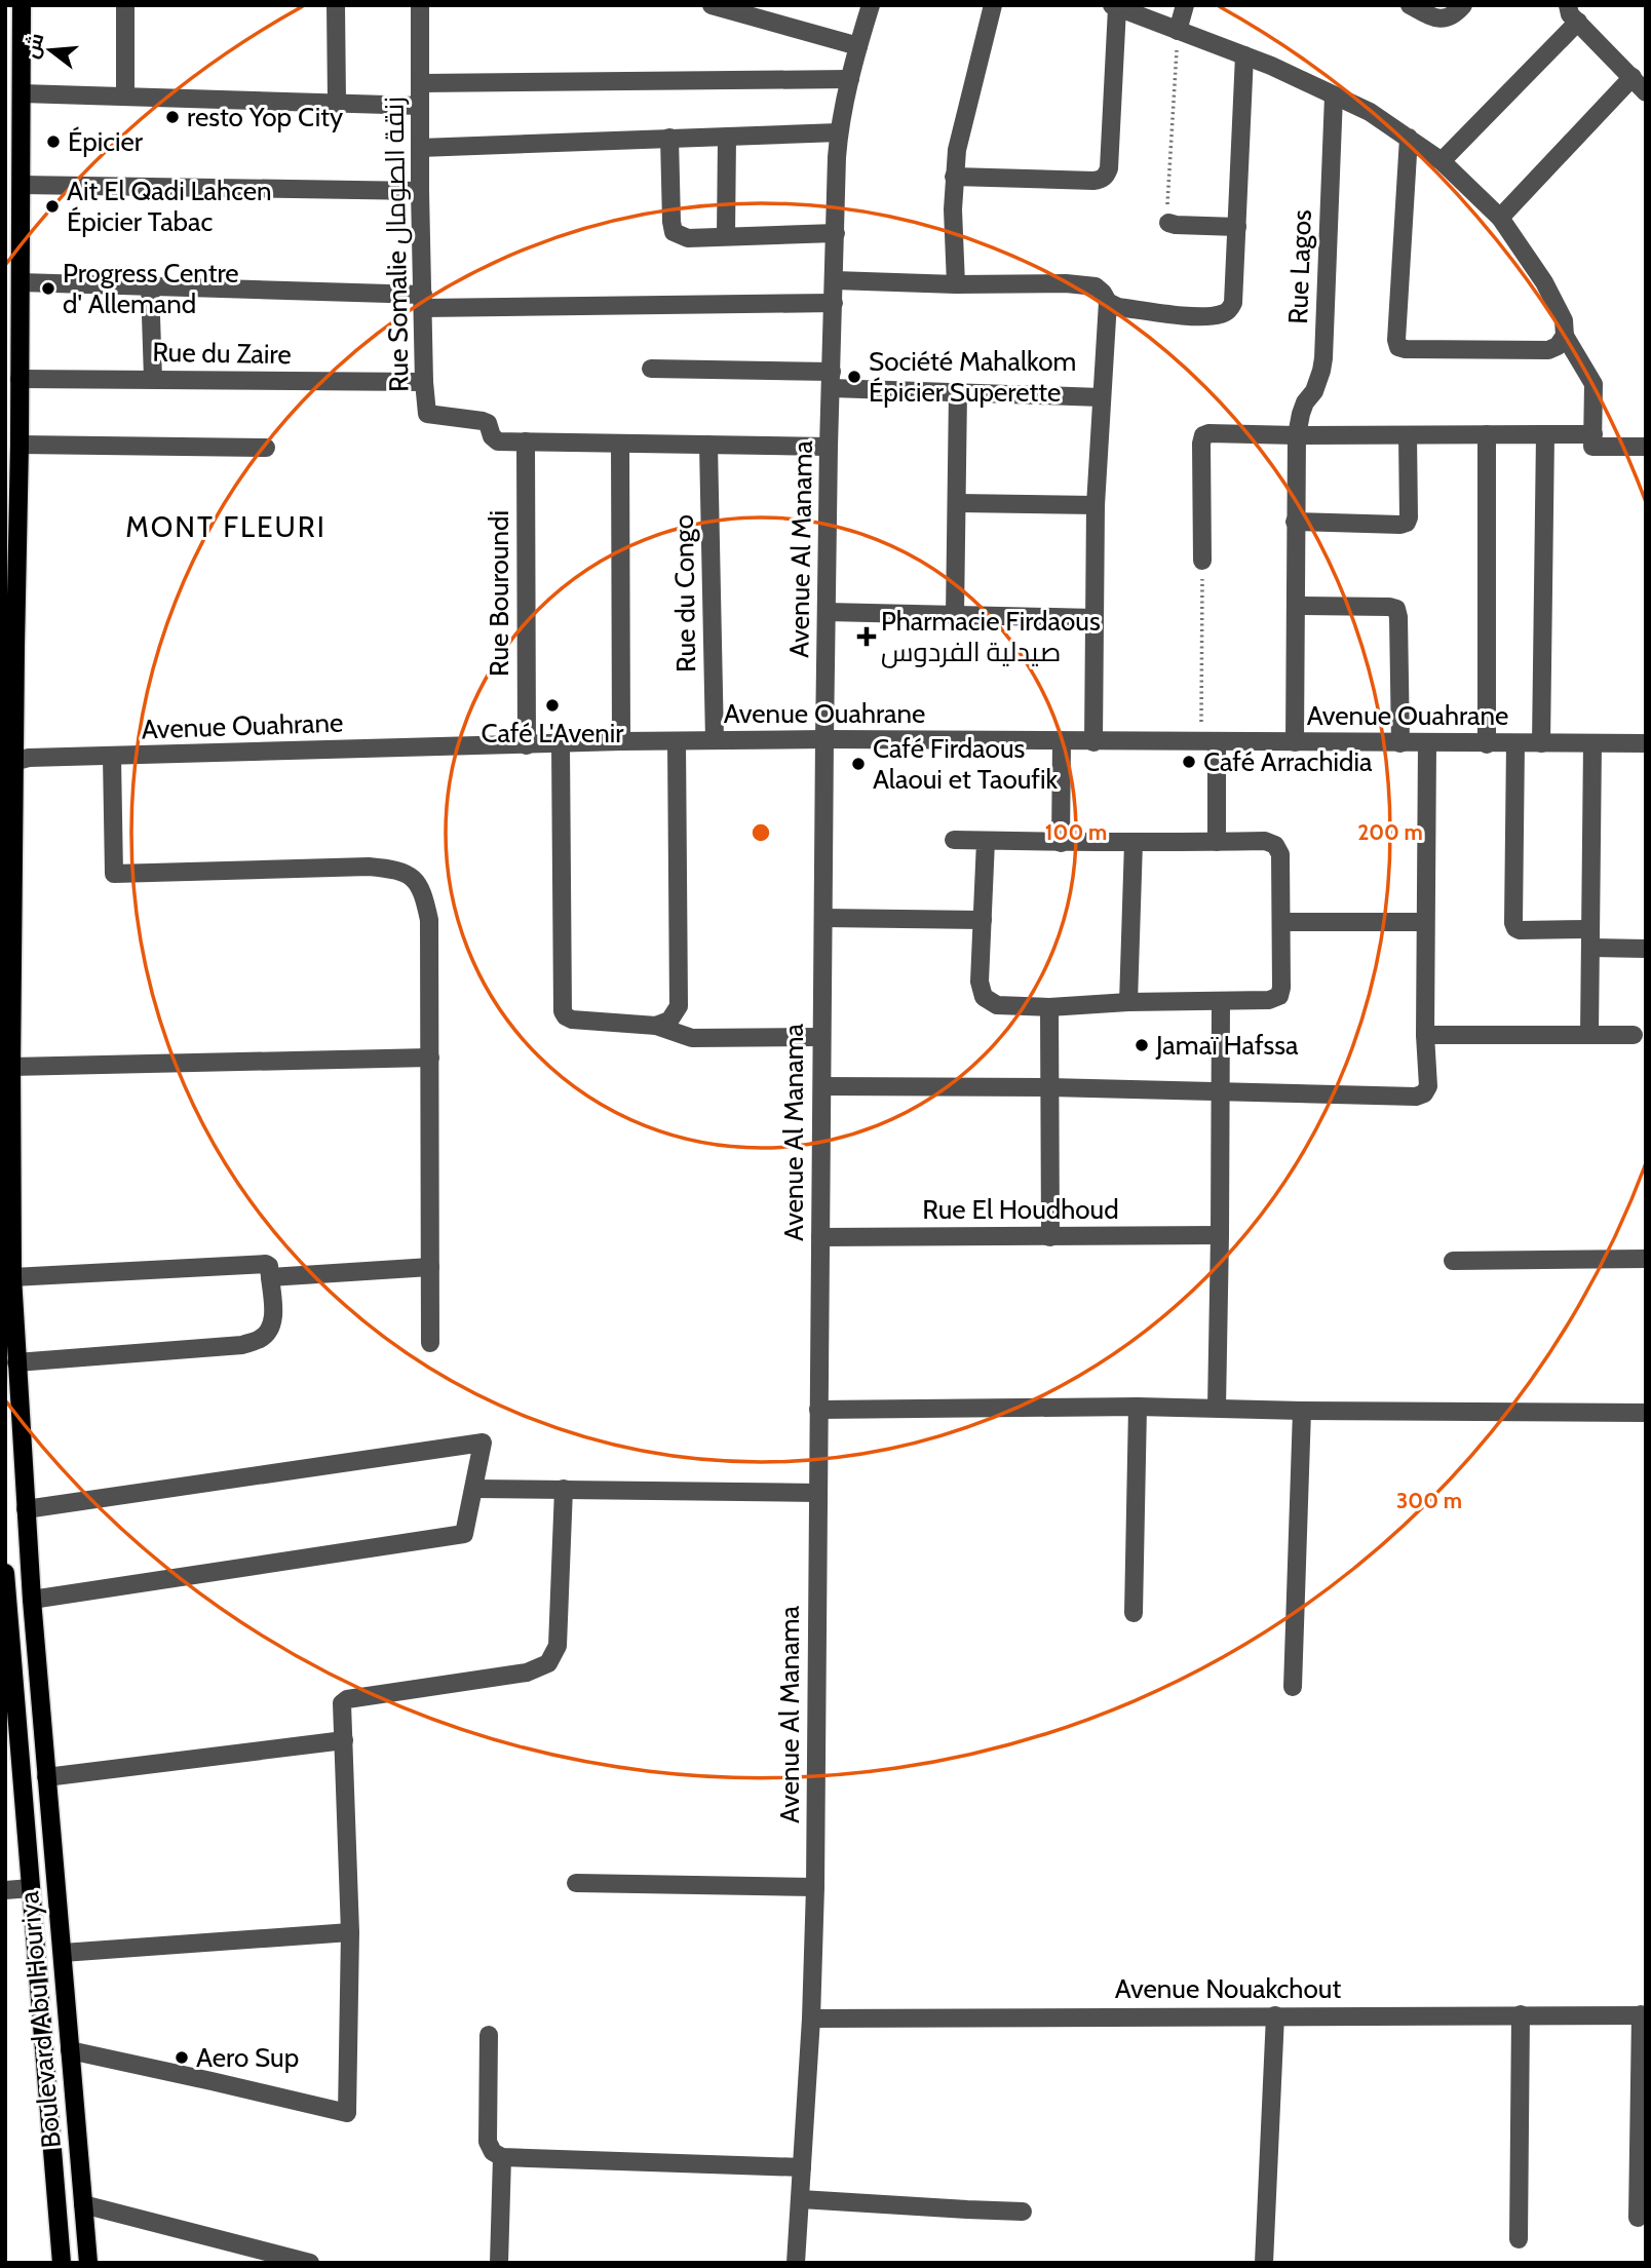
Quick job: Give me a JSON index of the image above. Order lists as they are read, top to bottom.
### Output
{
  "streets": {
    "main road": ["Boulevard Abu Houriya"],
    "street": [
      "Rue Somalie زنقة الصومال",
      "Rue Lagos",
      "Rue du Zaire",
      "Avenue Al Manama",
      "Rue Bouroundi",
      "Rue du Congo",
      "Avenue Ouahrane",
      "Rue El Houdhoud",
      "Avenue Nouakchout"
    ]
  },
  "crossings": [
    ["Rue Somalie زنقة الصومال", "Rue du Zaire"],
    ["Rue Somalie زنقة الصومال", "Rue Bouroundi"],
    ["Rue Lagos", "Avenue Ouahrane"],
    ["Rue du Zaire", "Boulevard Abu Houriya"],
    ["Avenue Al Manama", "Avenue Ouahrane"],
    ["Avenue Al Manama", "Rue El Houdhoud"],
    ["Avenue Al Manama", "Avenue Nouakchout"],
    ["Rue Bouroundi", "Avenue Ouahrane"],
    ["Rue du Congo", "Avenue Ouahrane"],
    ["Avenue Ouahrane", "Boulevard Abu Houriya"]
  ],
  "districts": ["MONT FLEURI"],
  "places": {
    "other": [
      "resto Yop City",
      "Épicier",
      "Ait El Qadi Lahcen Épicier Tabac",
      "Progress Centre d' Allemand",
      "Société Mahalkom Épicier Superette",
      "Café L'Avenir",
      "Café Arrachidia",
      "Café Firdaous Alaoui et Taoufik",
      "Jamaï Hafssa",
      "Aero Sup"
    ],
    "health": ["Pharmacie Firdaous صيدلية الفردوس"]
  },
  "north": "left",
  "rings": ["100 m", "200 m", "300 m"]
}
